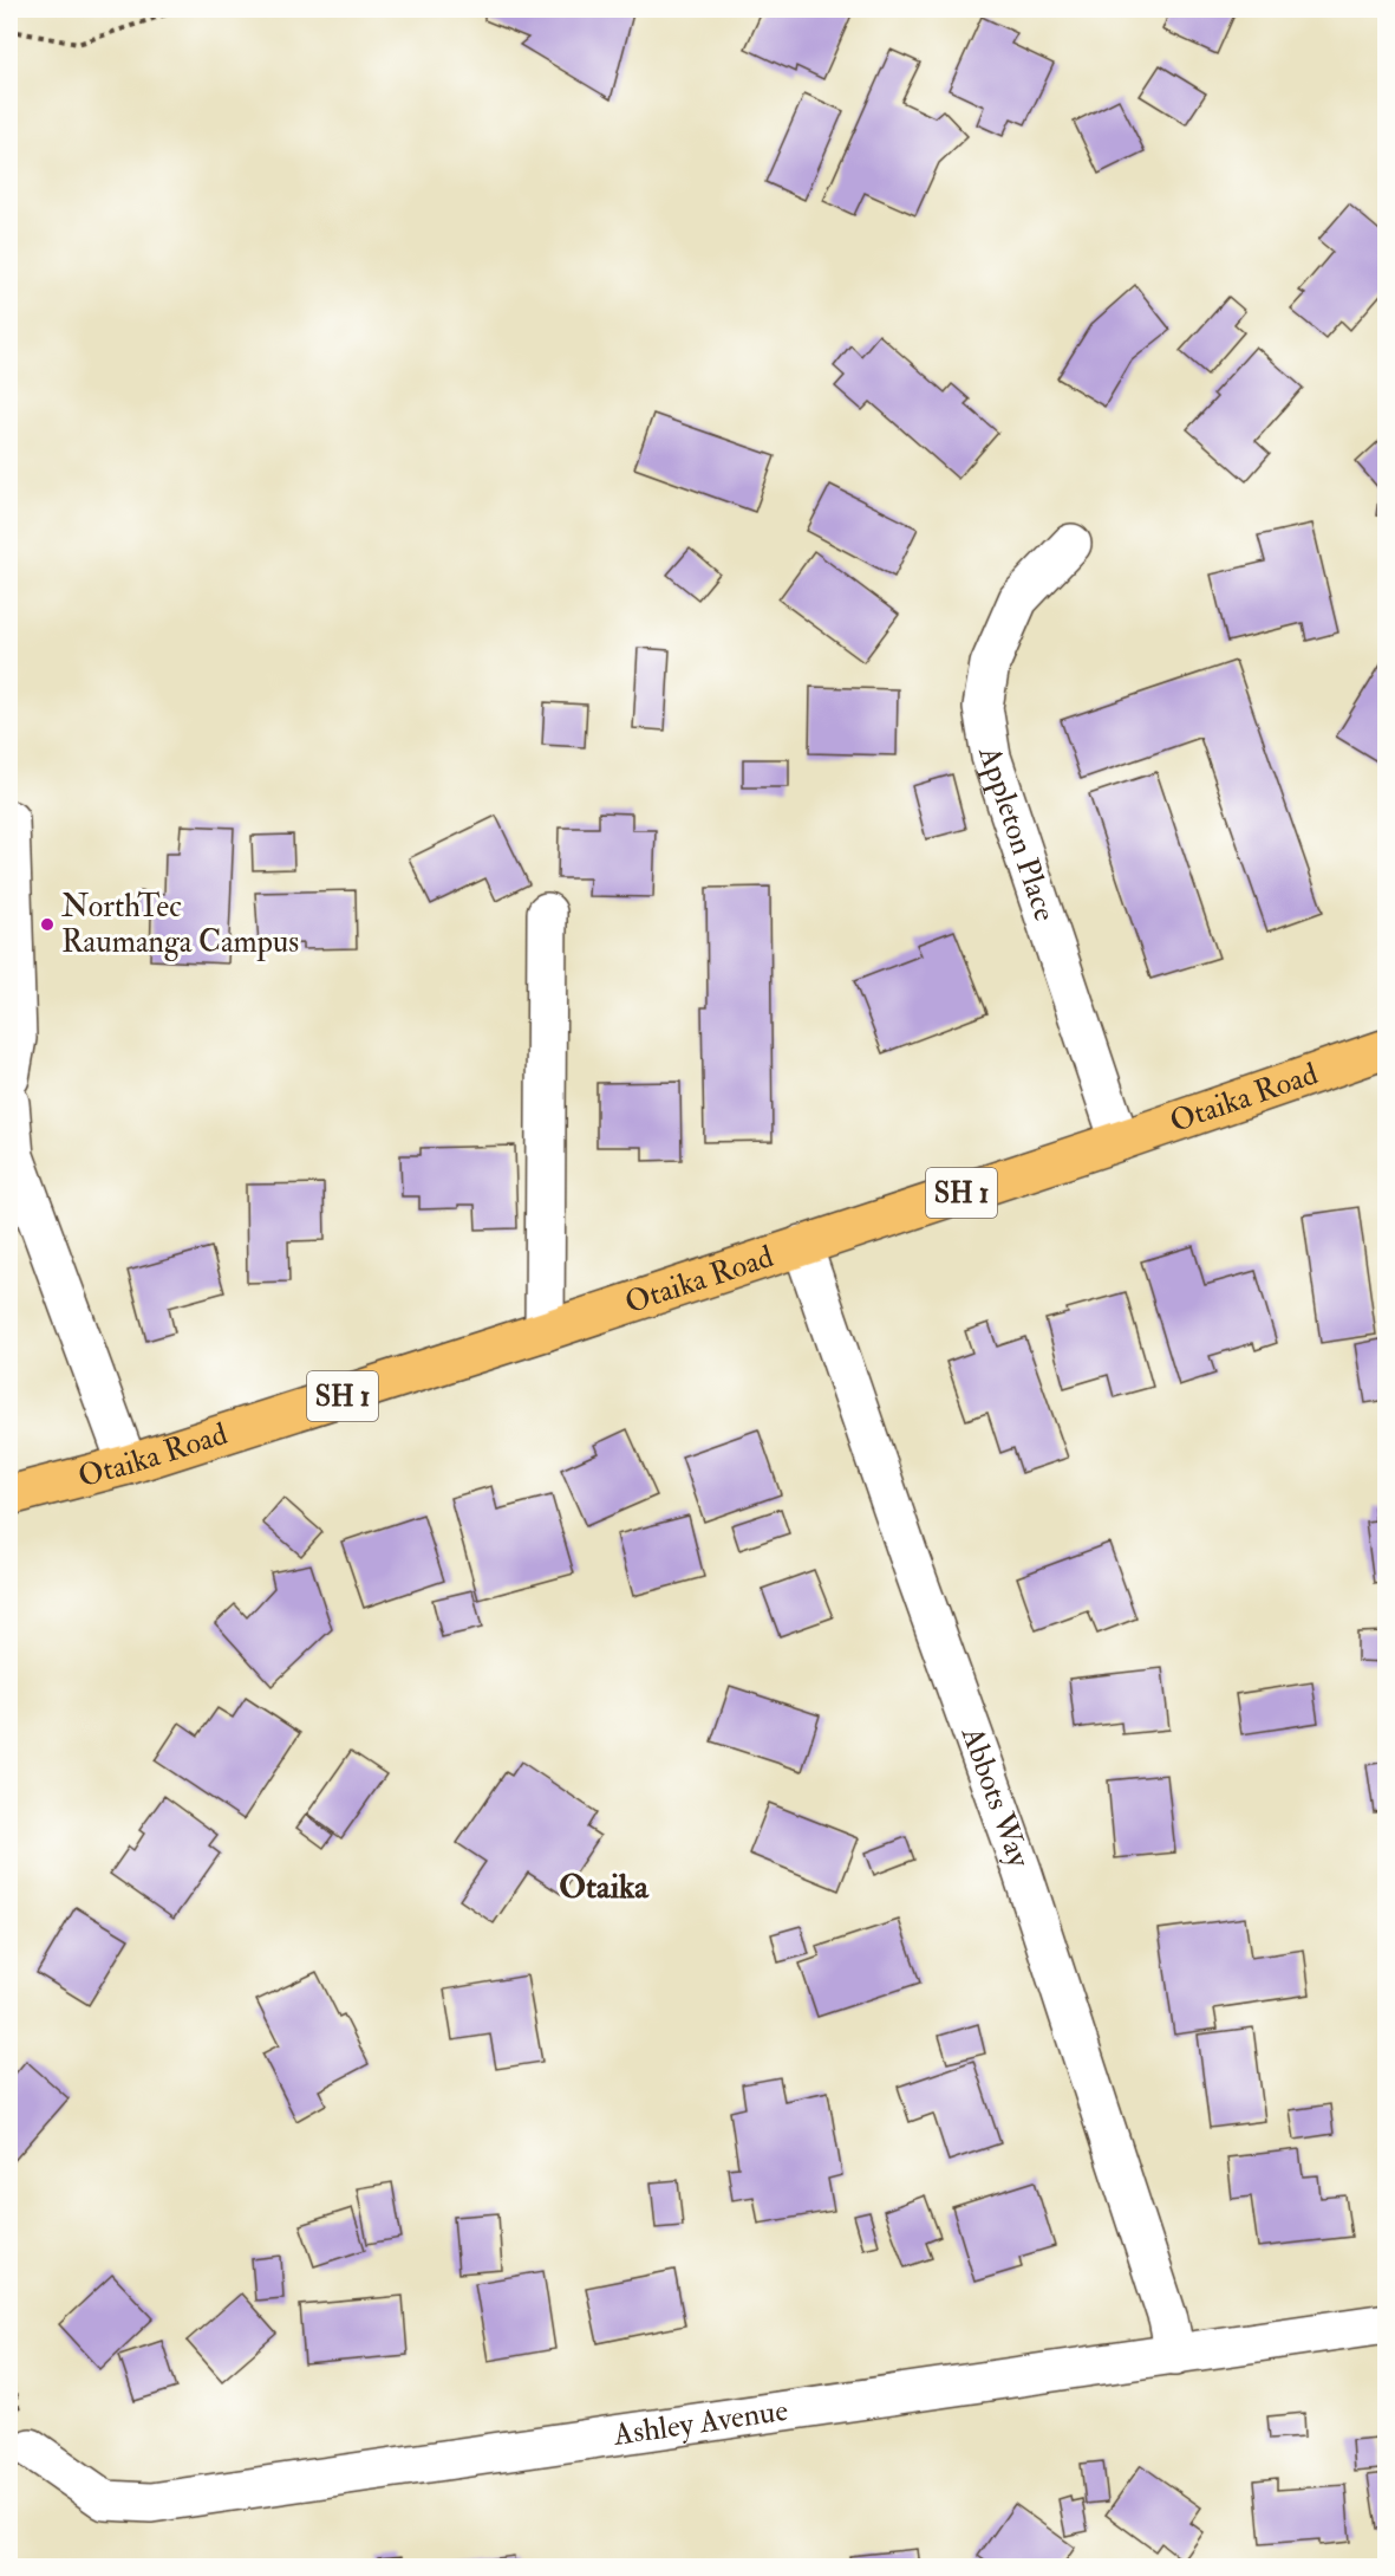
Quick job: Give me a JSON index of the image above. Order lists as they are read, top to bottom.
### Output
{
  "streets": {
    "highway": ["Otaika Road", "SH 1"],
    "street": ["Appleton Place", "Abbots Way", "Ashley Avenue"]
  },
  "crossings": [
    ["Appleton Place", "Otaika Road"],
    ["Otaika Road", "Abbots Way"],
    ["Abbots Way", "Ashley Avenue"]
  ],
  "districts": ["Otaika"],
  "places": ["NorthTec Raumanga Campus"]
}
